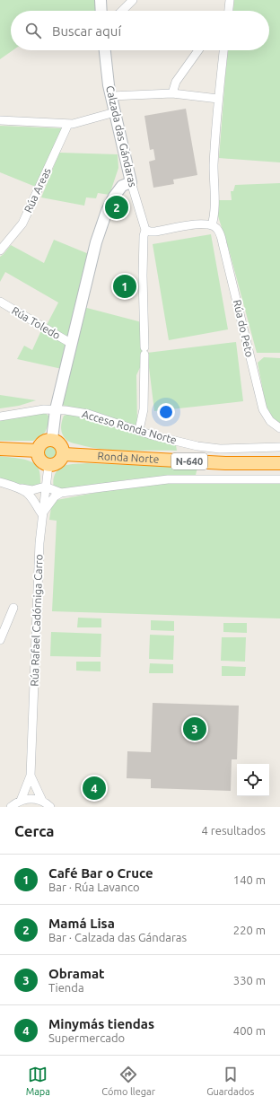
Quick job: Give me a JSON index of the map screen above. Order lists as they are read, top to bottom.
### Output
{
  "streets": {
    "highway": ["Ronda Norte", "N-640"],
    "main road": ["Calzada das Gándaras"],
    "street": [
      "Rúa Areas",
      "Rúa Toledo",
      "Rúa do Peto",
      "Acceso Ronda Norte",
      "Rúa Rafael Cadórniga Carro"
    ]
  },
  "crossings": [
    ["Ronda Norte", "Rúa Rafael Cadórniga Carro"]
  ],
  "page": {
    "search": "Buscar aquí",
    "pins": [
      "2",
      "1",
      "3",
      "4"
    ],
    "heading": ["Cerca", "4 resultados"],
    "list": [
      {
        "mark": "1",
        "name": "Café Bar o Cruce",
        "note": "Bar · Rúa Lavanco",
        "value": "140 m"
      },
      {
        "mark": "2",
        "name": "Mamá Lisa",
        "note": "Bar · Calzada das Gándaras",
        "value": "220 m"
      },
      {
        "mark": "3",
        "name": "Obramat",
        "note": "Tienda",
        "value": "330 m"
      },
      {
        "mark": "4",
        "name": "Minymás tiendas",
        "note": "Supermercado",
        "value": "400 m"
      }
    ],
    "nav": ["Mapa", "Cómo llegar", "Guardados"]
  }
}
